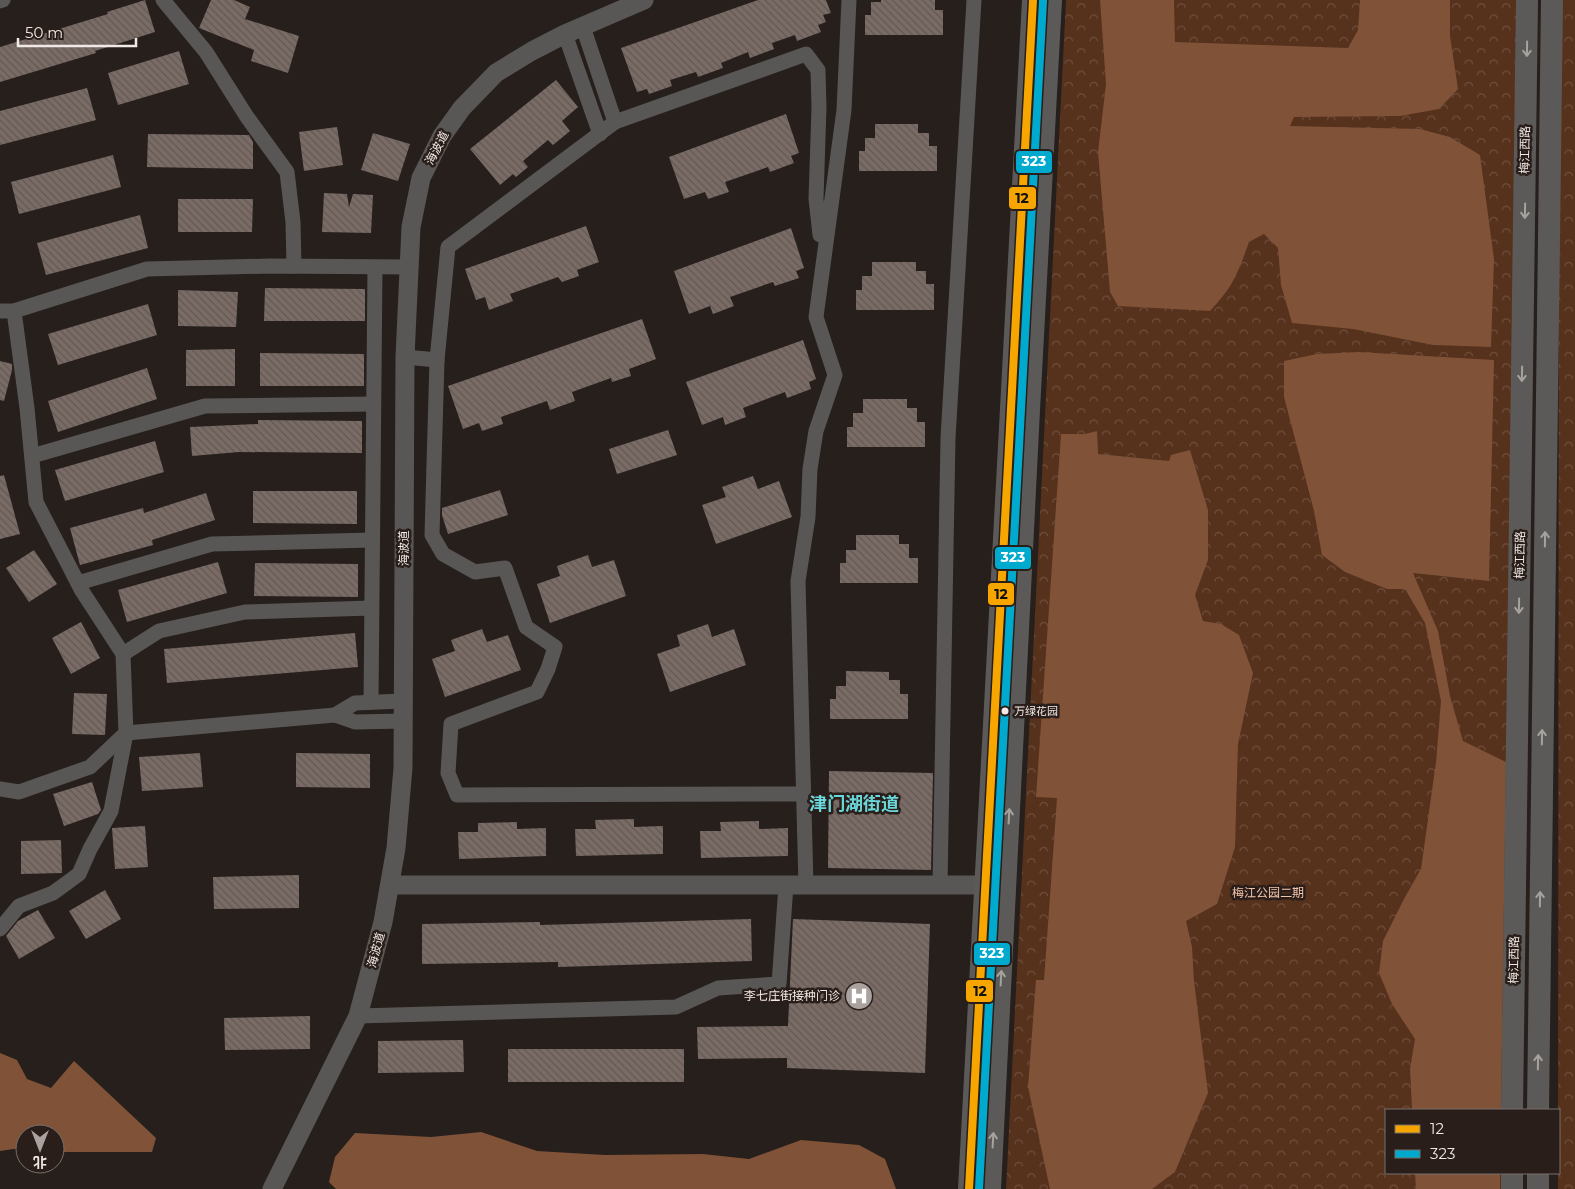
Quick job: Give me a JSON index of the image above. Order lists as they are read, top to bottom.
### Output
{
  "streets": {
    "main road": ["梅江西路"],
    "street": ["海波道"]
  },
  "districts": ["津门湖街道"],
  "parks": ["梅江公园二期"],
  "places": {
    "other": ["万绿花园"],
    "hospital": ["李七庄街接种门诊"]
  },
  "lines": ["transit line 12", "transit line 323"],
  "legend": ["12", "323"],
  "scale_bar": "50 m",
  "north": "bottom"
}
